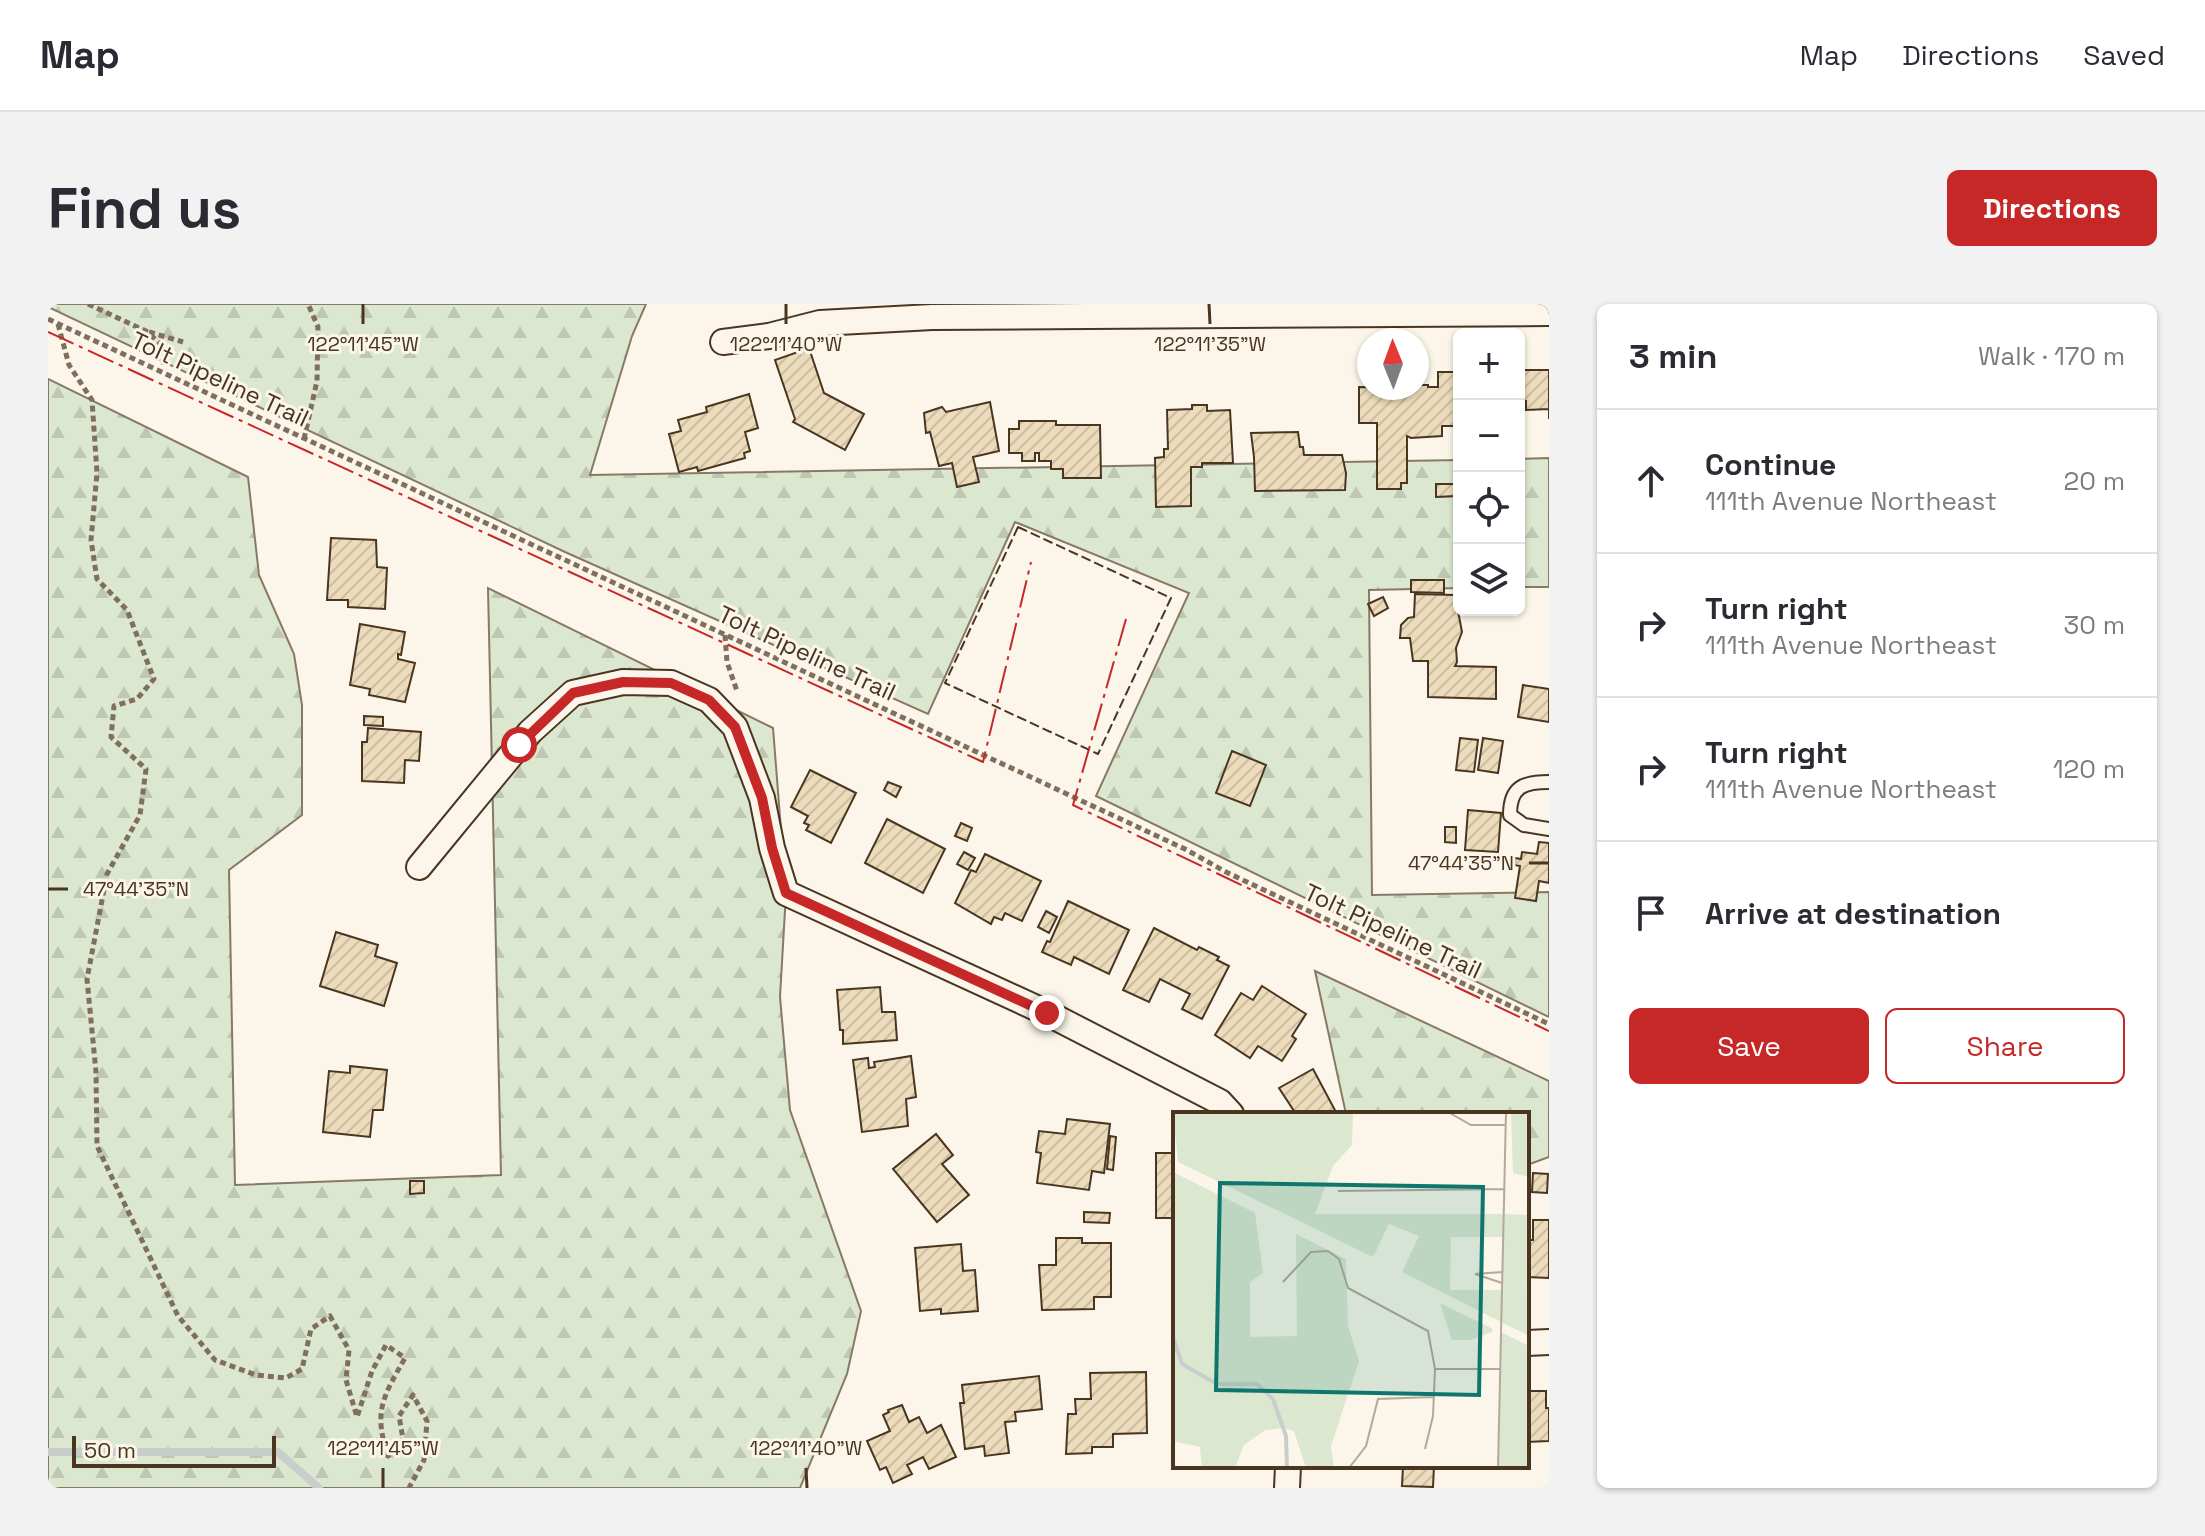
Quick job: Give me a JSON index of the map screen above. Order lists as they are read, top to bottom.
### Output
{
  "streets": {
    "path": ["Tolt Pipeline Trail"]
  },
  "scale_bar": "50 m",
  "north": "top",
  "page": {
    "header": "Map",
    "nav": ["Map", "Directions", "Saved"],
    "buttons": [
      "Directions",
      ["Save", "Share"]
    ],
    "title": "Find us",
    "heading": ["3 min", "Walk · 170 m"],
    "map_buttons": ["+", "−"],
    "list": [
      ["Continue", "111th Avenue Northeast", "20 m"],
      ["Turn right", "111th Avenue Northeast", "30 m"],
      ["Turn right", "111th Avenue Northeast", "120 m"],
      "Arrive at destination"
    ],
    "scale": "50 m"
  },
  "coordinates": [
    "122°11'45\"W",
    "122°11'40\"W",
    "122°11'35\"W",
    "47°44'35\"N"
  ]
}
